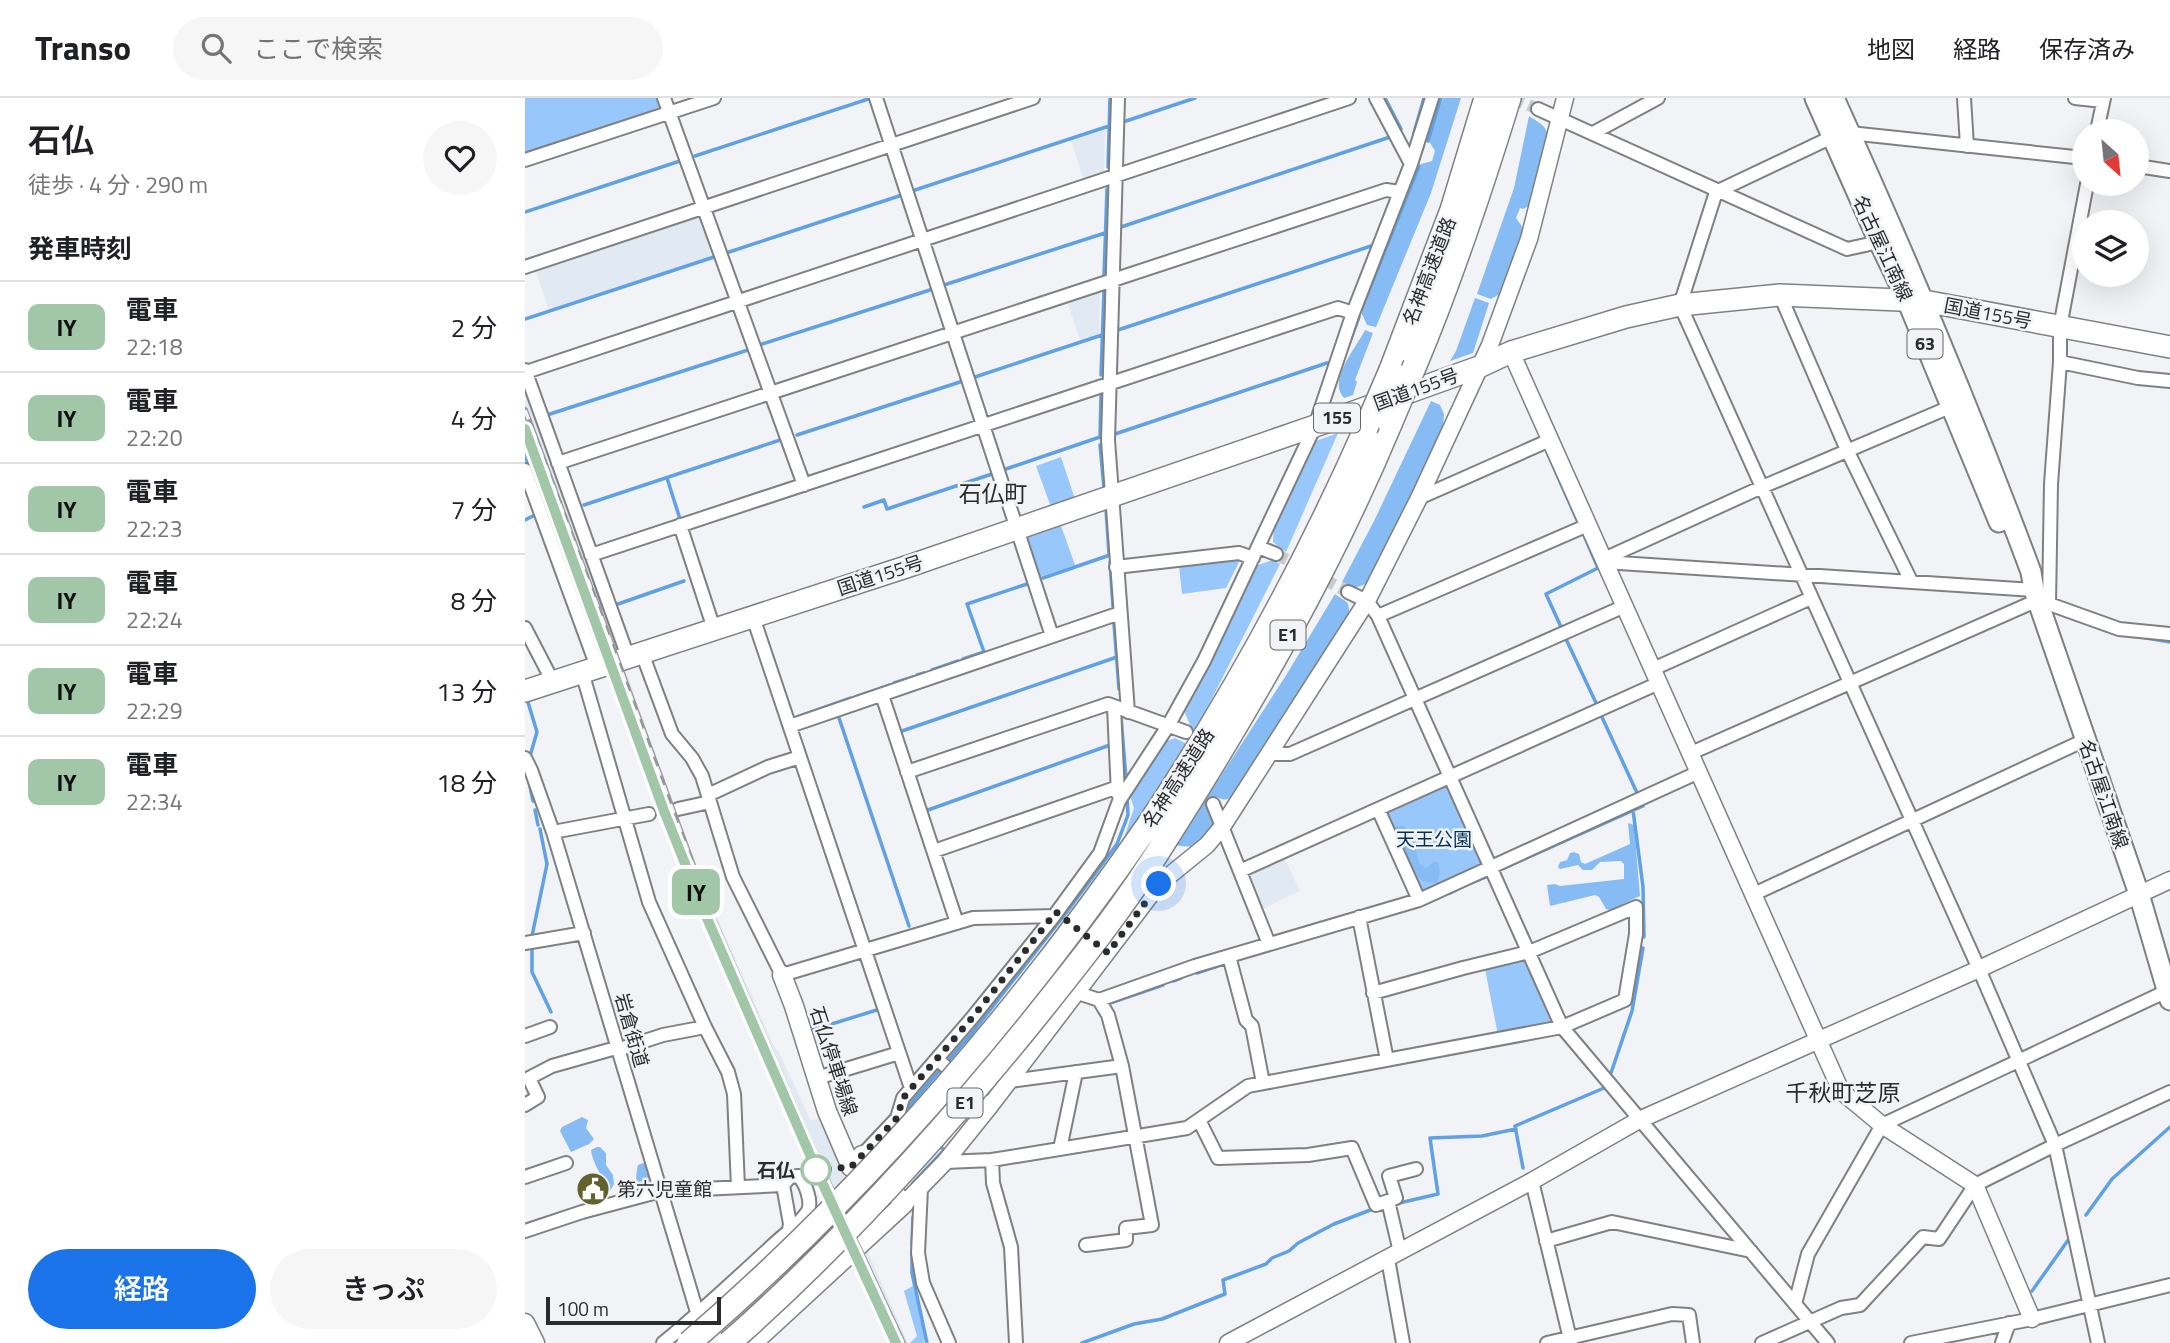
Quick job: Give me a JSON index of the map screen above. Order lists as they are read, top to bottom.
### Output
{
  "streets": {
    "highway": [
      "名神高速道路",
      "国道155号",
      "155",
      "E1"
    ],
    "main road": ["名古屋江南線", "63", "石仏停車場線"],
    "street": ["岩倉街道"]
  },
  "crossings": [
    ["名古屋江南線", "国道155号"]
  ],
  "districts": ["石仏町", "千秋町芝原"],
  "parks": ["天王公園"],
  "places": {
    "other": ["石仏"],
    "public building": ["第六児童館"]
  },
  "scale_bar": "100 m",
  "north": "bottom right",
  "page": {
    "header": "Transo",
    "search": "ここで検索",
    "nav": ["地図", "経路", "保存済み"],
    "heading": [
      ["石仏", "徒歩 · 4 分 · 290 m"],
      "発車時刻"
    ],
    "on_map": "IY",
    "list": [
      {
        "mark": "IY",
        "name": "電車",
        "note": "22:18",
        "value": "2 分"
      },
      {
        "mark": "IY",
        "name": "電車",
        "note": "22:20",
        "value": "4 分"
      },
      {
        "mark": "IY",
        "name": "電車",
        "note": "22:23",
        "value": "7 分"
      },
      {
        "mark": "IY",
        "name": "電車",
        "note": "22:24",
        "value": "8 分"
      },
      {
        "mark": "IY",
        "name": "電車",
        "note": "22:29",
        "value": "13 分"
      },
      {
        "mark": "IY",
        "name": "電車",
        "note": "22:34",
        "value": "18 分"
      }
    ],
    "buttons": ["経路", "きっぷ"],
    "scale": "100 m"
  }
}
